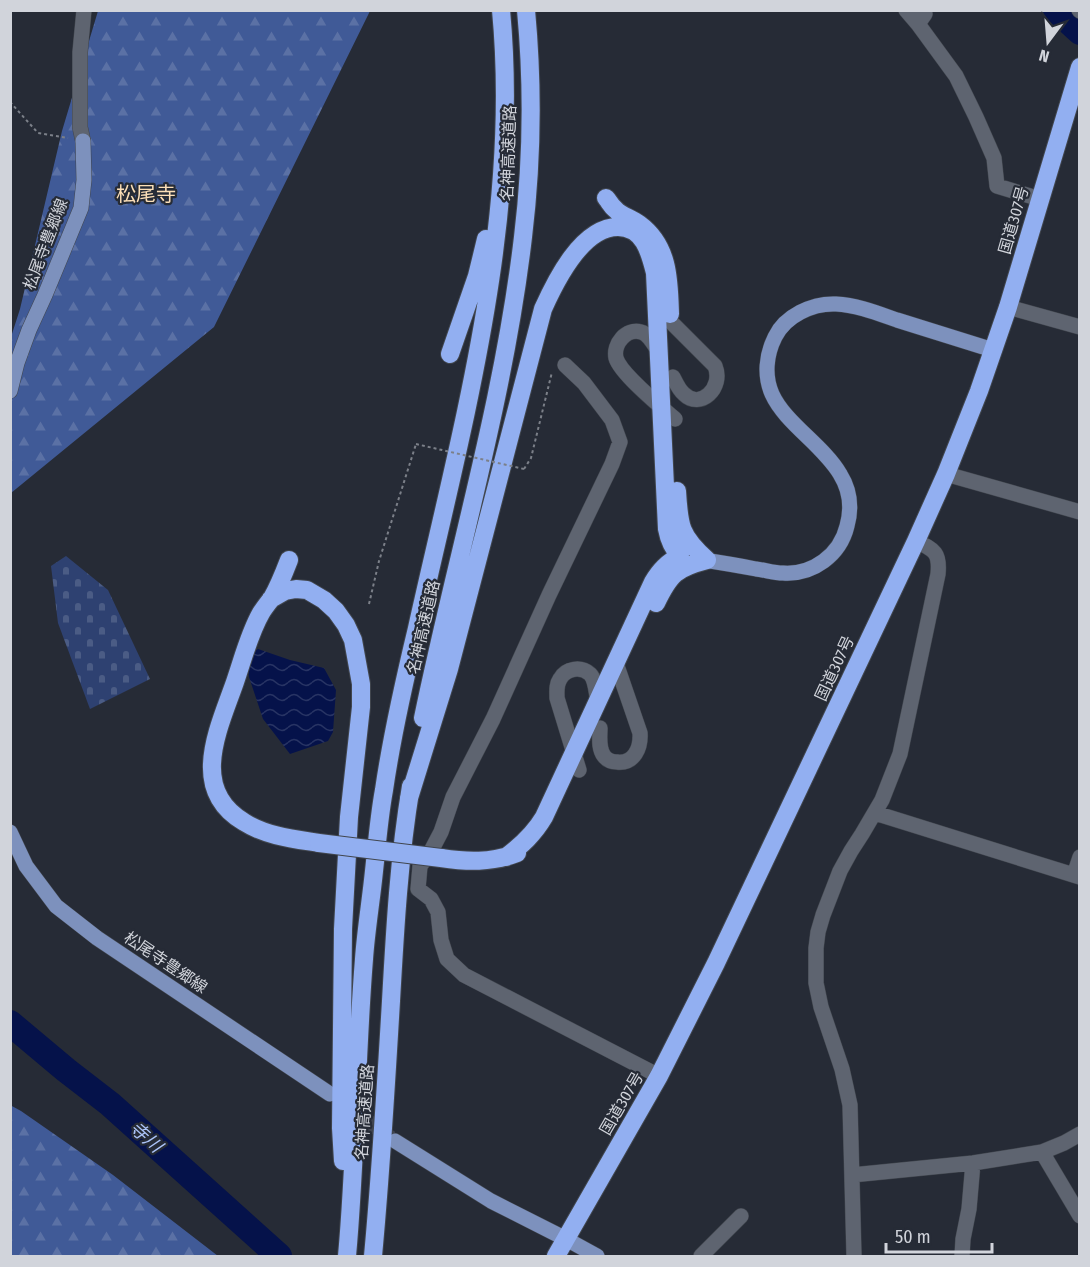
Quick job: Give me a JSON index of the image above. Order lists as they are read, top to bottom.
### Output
{
  "streets": {
    "highway": ["名神高速道路", "国道307号"],
    "main road": ["松尾寺豊郷線"]
  },
  "districts": ["松尾寺"],
  "water": ["寺川"],
  "scale_bar": "50 m",
  "north": "bottom"
}
